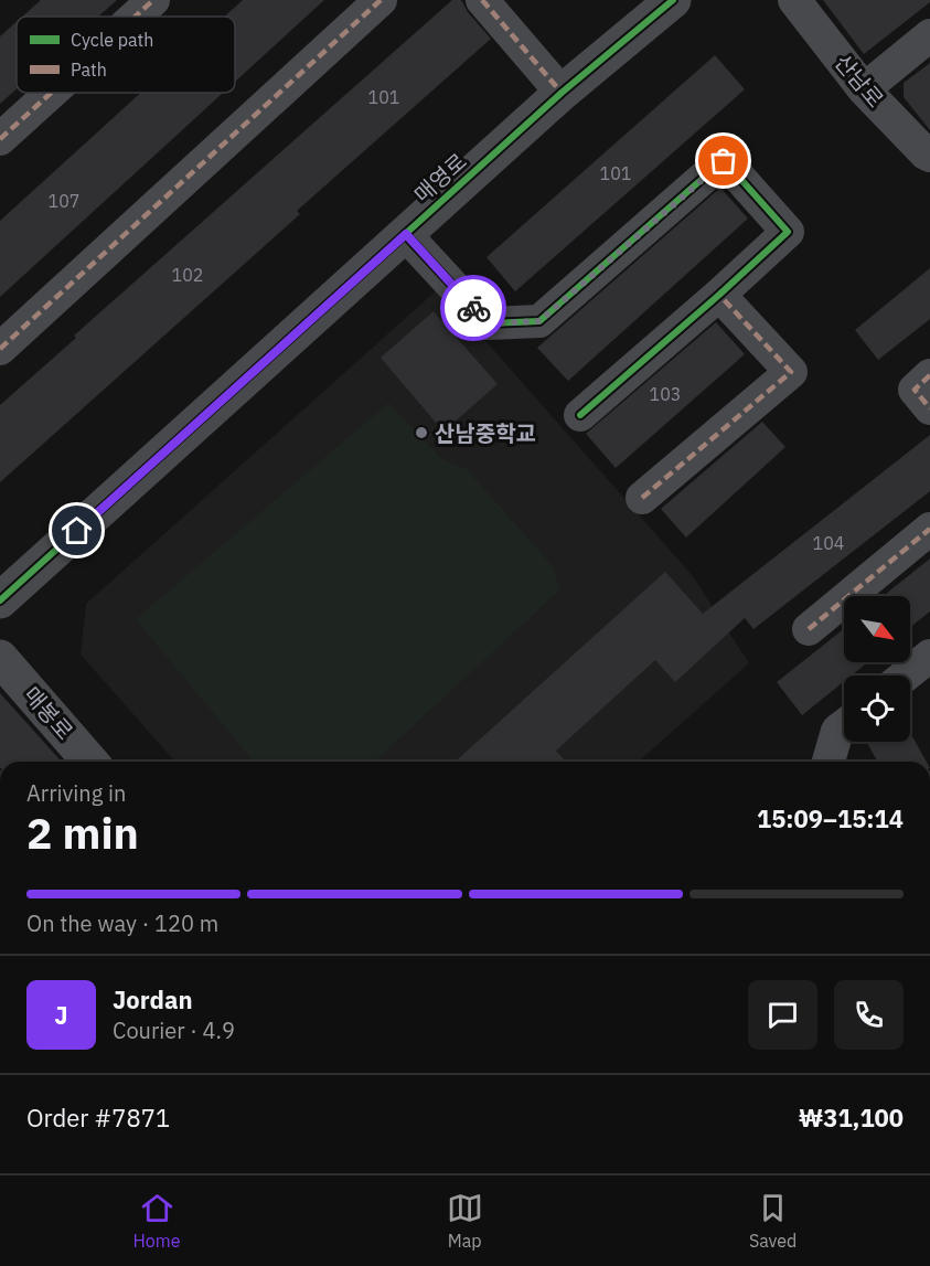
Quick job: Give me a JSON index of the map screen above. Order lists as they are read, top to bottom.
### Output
{
  "streets": {
    "street": ["산남로", "매영로", "매봉로"]
  },
  "places": ["산남중학교"],
  "house_numbers": [
    "101",
    "101",
    "107",
    "102",
    "103",
    "104"
  ],
  "legend": ["Cycle path", "Path"],
  "north": "bottom right",
  "page": {
    "heading": ["2 min", "Arriving in", "15:09–15:14"],
    "panel": [
      "Jordan",
      "Courier · 4.9",
      "Order #7871",
      "₩31,100"
    ],
    "bar": "On the way · 120 m",
    "round": "J",
    "tabs": ["Home", "Map", "Saved"]
  }
}
